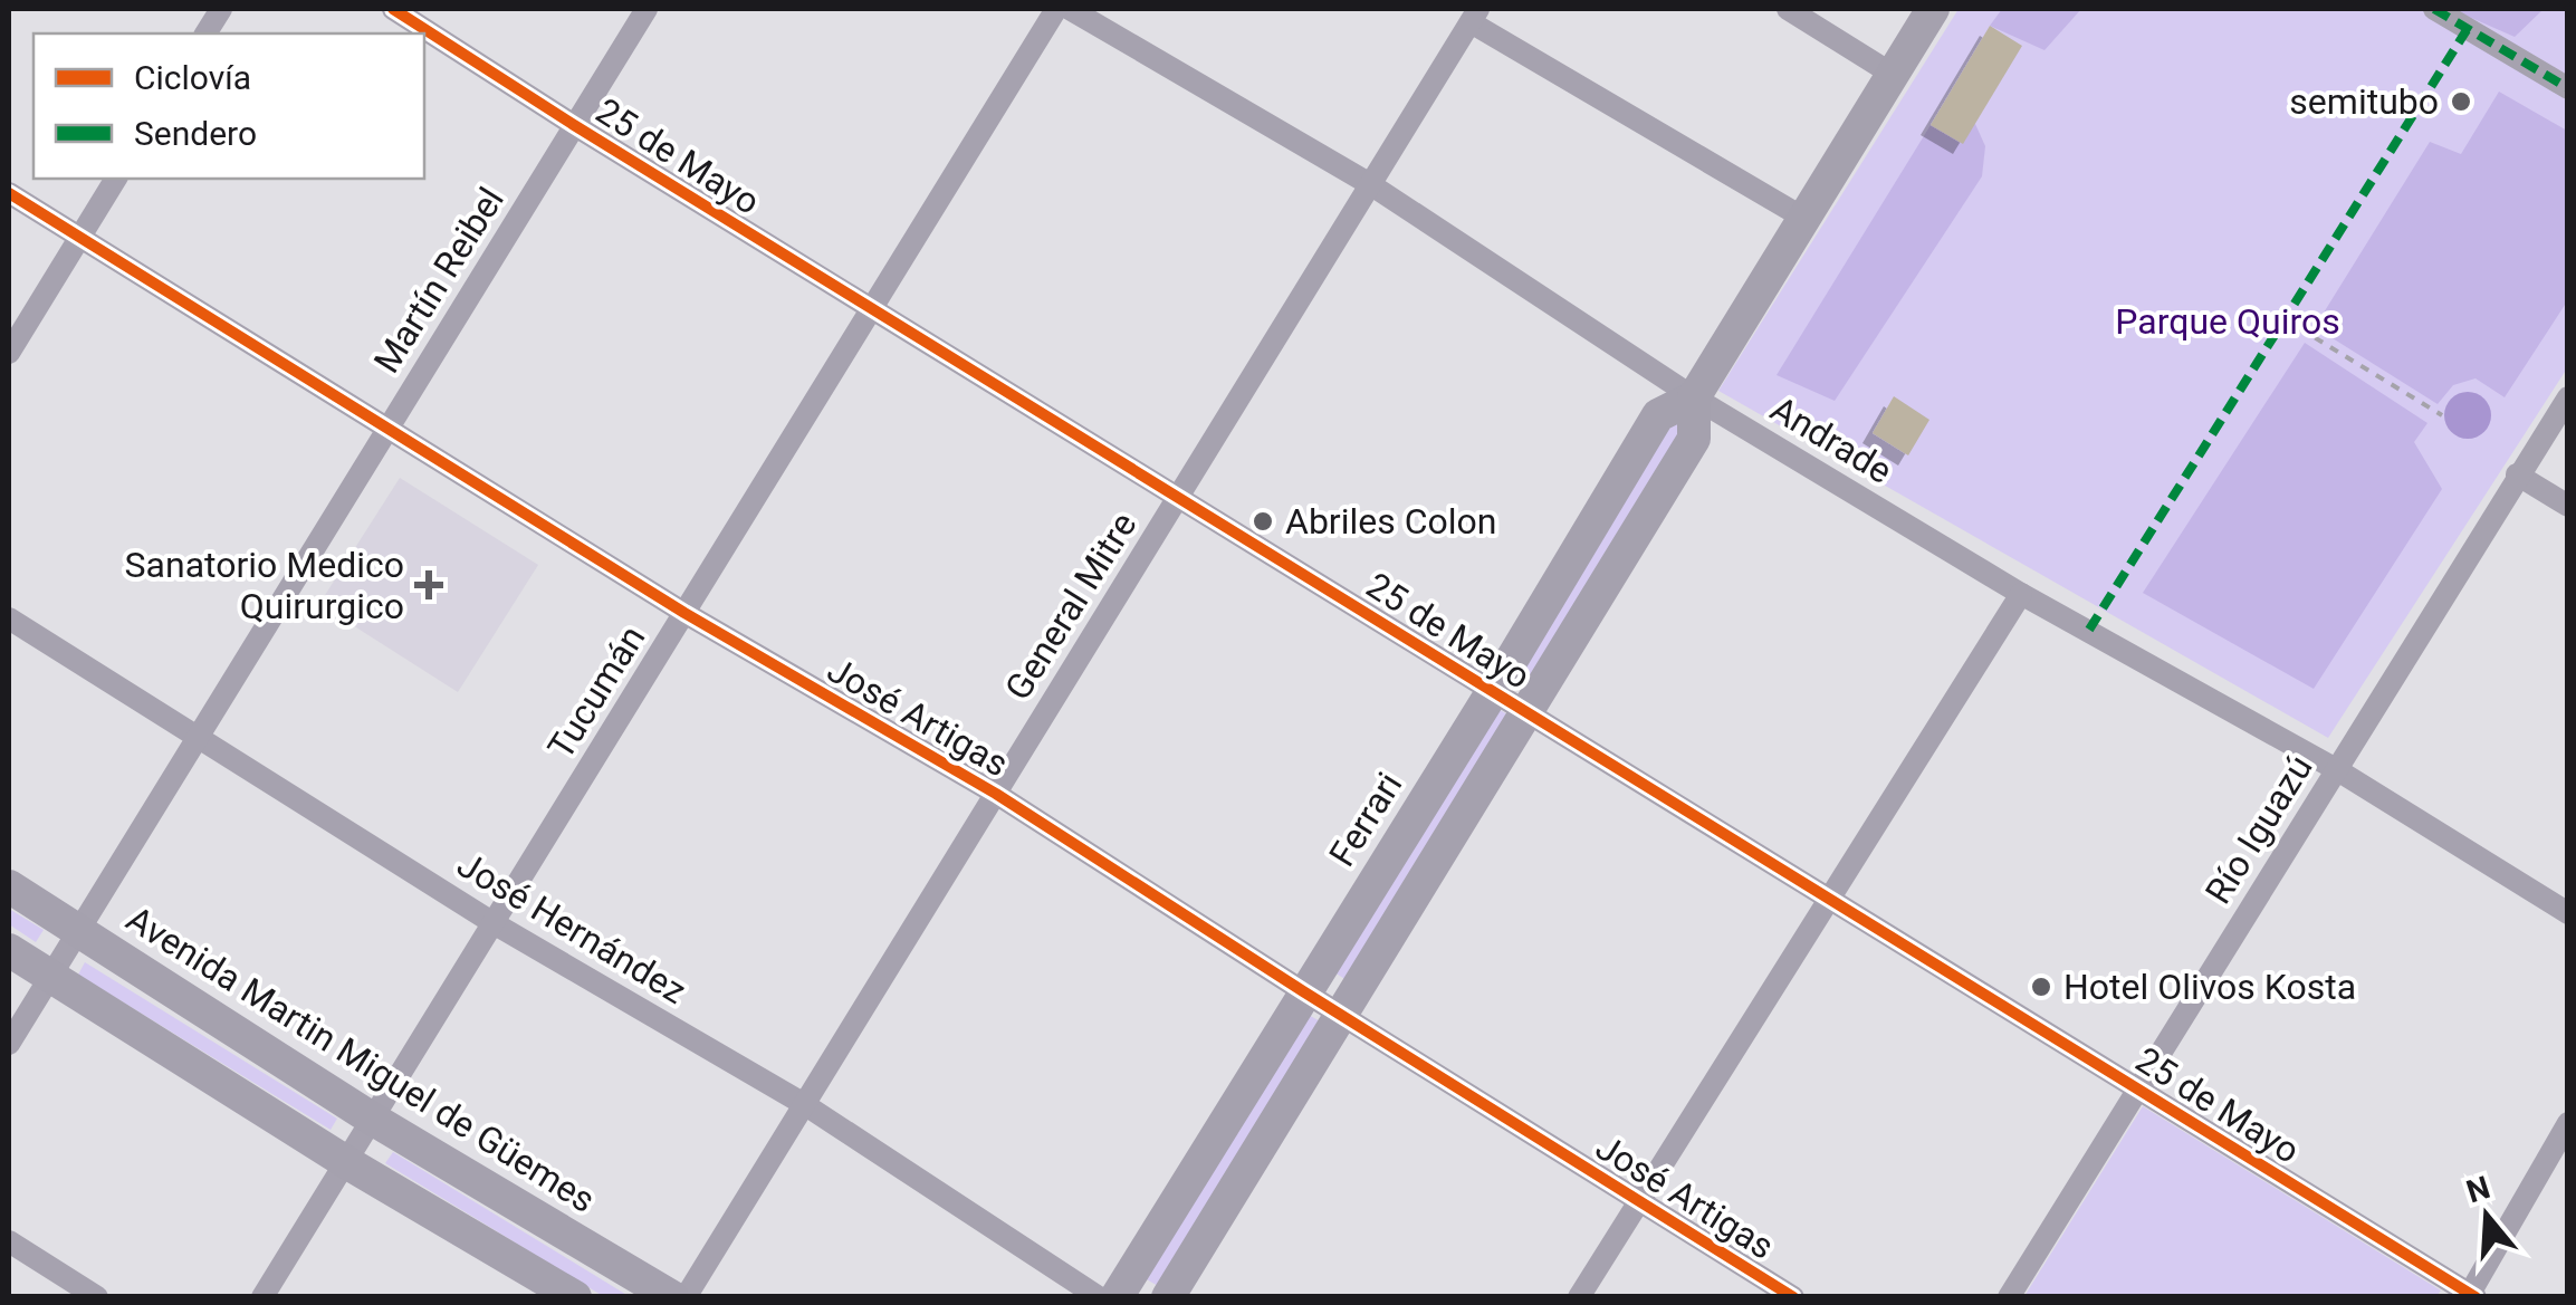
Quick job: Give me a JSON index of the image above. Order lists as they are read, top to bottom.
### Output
{
  "streets": {
    "main road": ["Ferrari", "Avenida Martin Miguel de Güemes"],
    "street": [
      "25 de Mayo",
      "Martín Reibel",
      "Andrade",
      "General Mitre",
      "Tucumán",
      "José Artigas",
      "Río Iguazú",
      "José Hernández"
    ]
  },
  "crossings": [
    ["25 de Mayo", "Martín Reibel"],
    ["25 de Mayo", "General Mitre"],
    ["25 de Mayo", "Tucumán"],
    ["25 de Mayo", "Ferrari"],
    ["25 de Mayo", "Río Iguazú"],
    ["Martín Reibel", "José Artigas"],
    ["Martín Reibel", "José Hernández"],
    ["Martín Reibel", "Avenida Martin Miguel de Güemes"],
    ["Andrade", "General Mitre"],
    ["Andrade", "Ferrari"],
    ["Andrade", "Río Iguazú"],
    ["General Mitre", "José Artigas"],
    ["General Mitre", "José Hernández"],
    ["Tucumán", "José Artigas"],
    ["Tucumán", "José Hernández"],
    ["Tucumán", "Avenida Martin Miguel de Güemes"],
    ["José Artigas", "Ferrari"]
  ],
  "parks": ["Parque Quiros"],
  "places": {
    "other": ["semitubo", "Abriles Colon", "Hotel Olivos Kosta"],
    "health": ["Sanatorio Medico Quirurgico"]
  },
  "legend": ["Ciclovía", "Sendero"],
  "north": "top"
}
